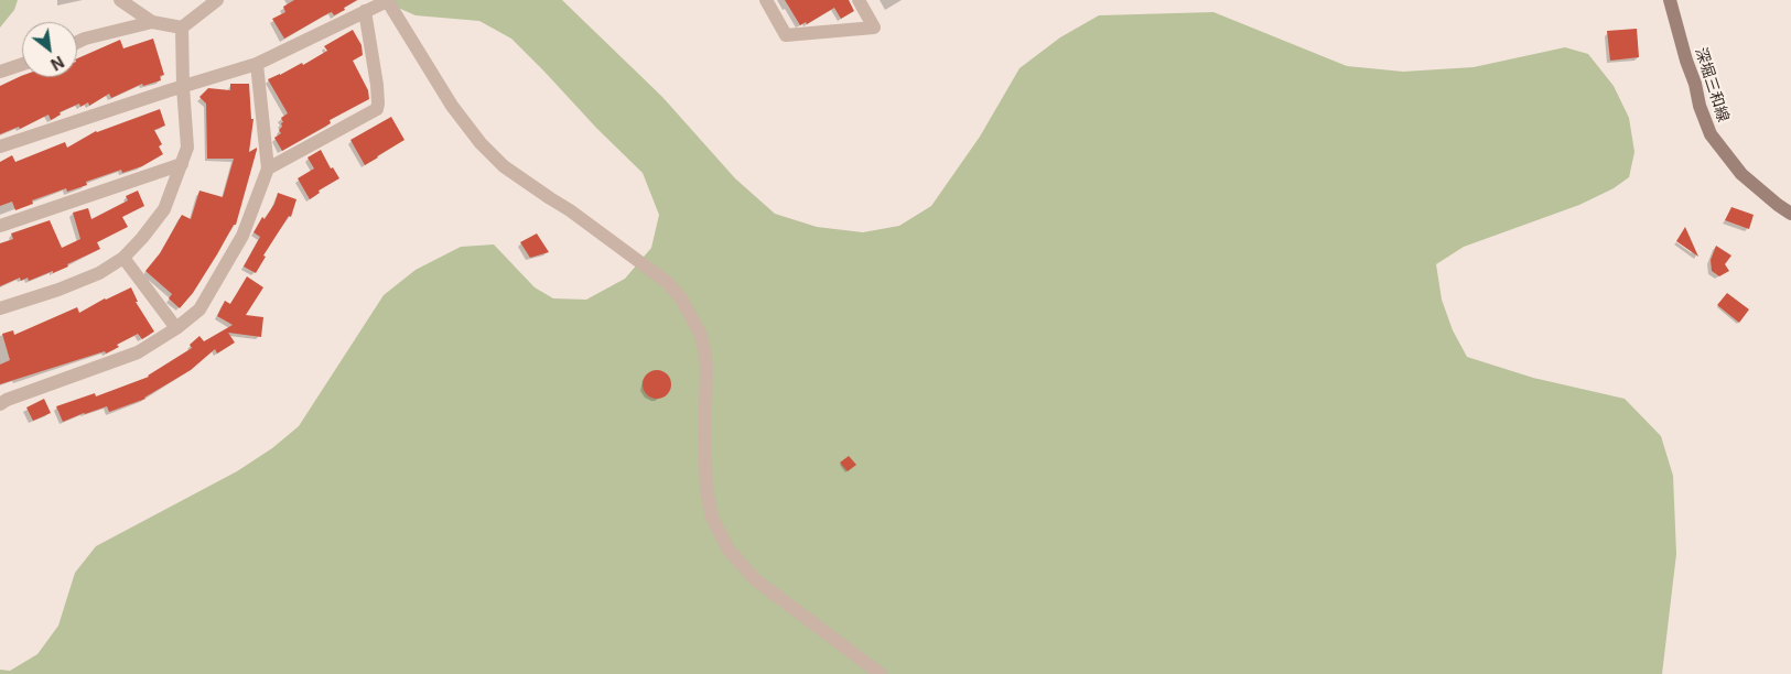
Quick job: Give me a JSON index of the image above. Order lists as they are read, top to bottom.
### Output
{
  "streets": {
    "main road": ["深堀三和線"]
  },
  "north": "bottom right"
}
